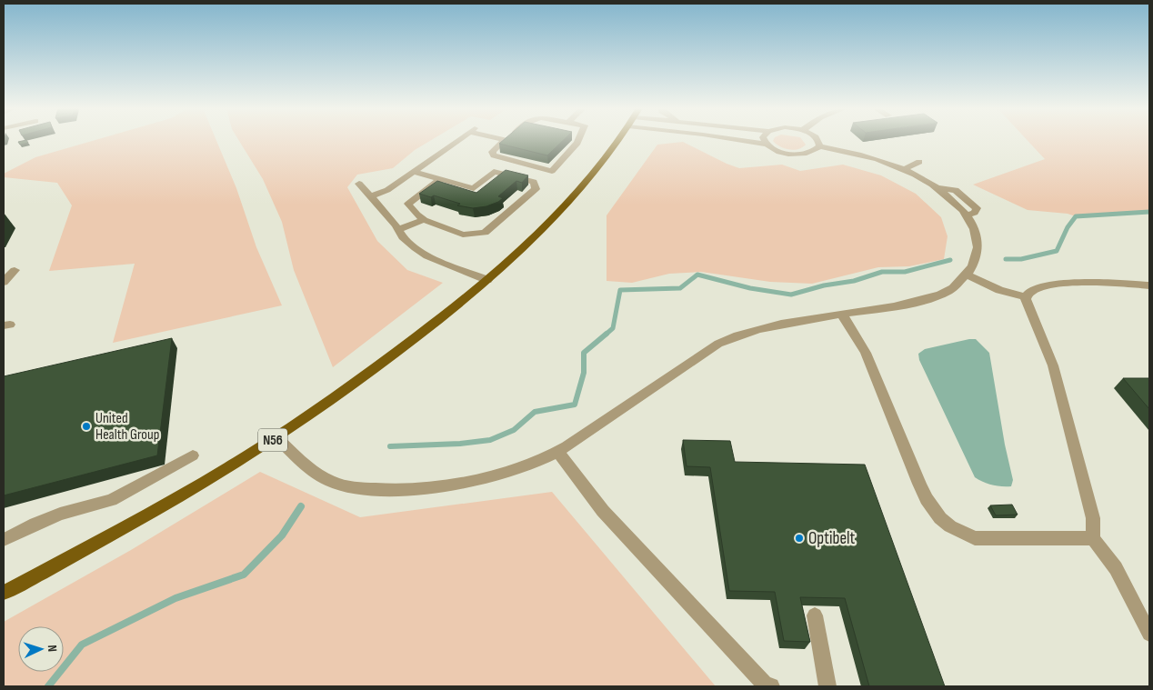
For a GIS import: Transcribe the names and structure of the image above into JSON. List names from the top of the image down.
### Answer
{
  "streets": {
    "main road": ["N56"]
  },
  "places": ["United Health Group", "Optibelt"],
  "north": "right"
}
